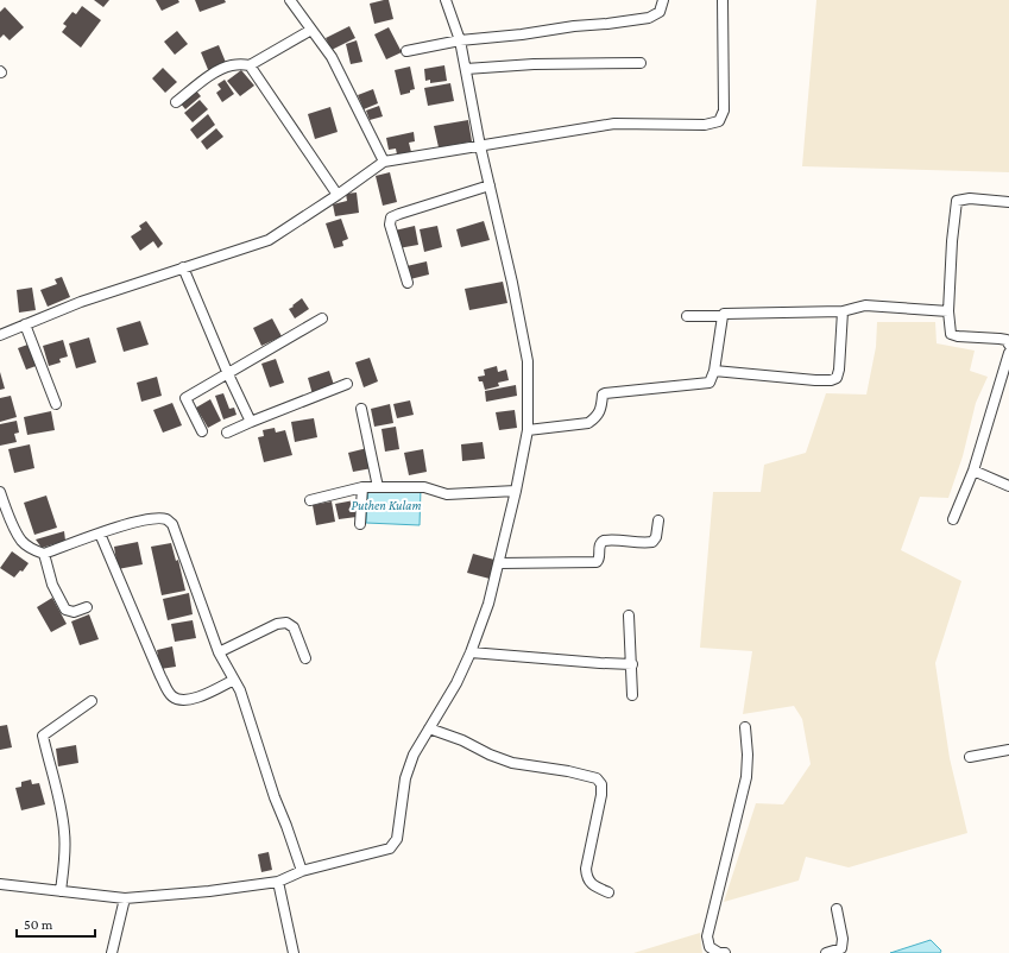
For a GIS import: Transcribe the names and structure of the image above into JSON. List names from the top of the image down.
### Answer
{
  "water": ["Puthen Kulam"],
  "scale_bar": "50 m"
}
